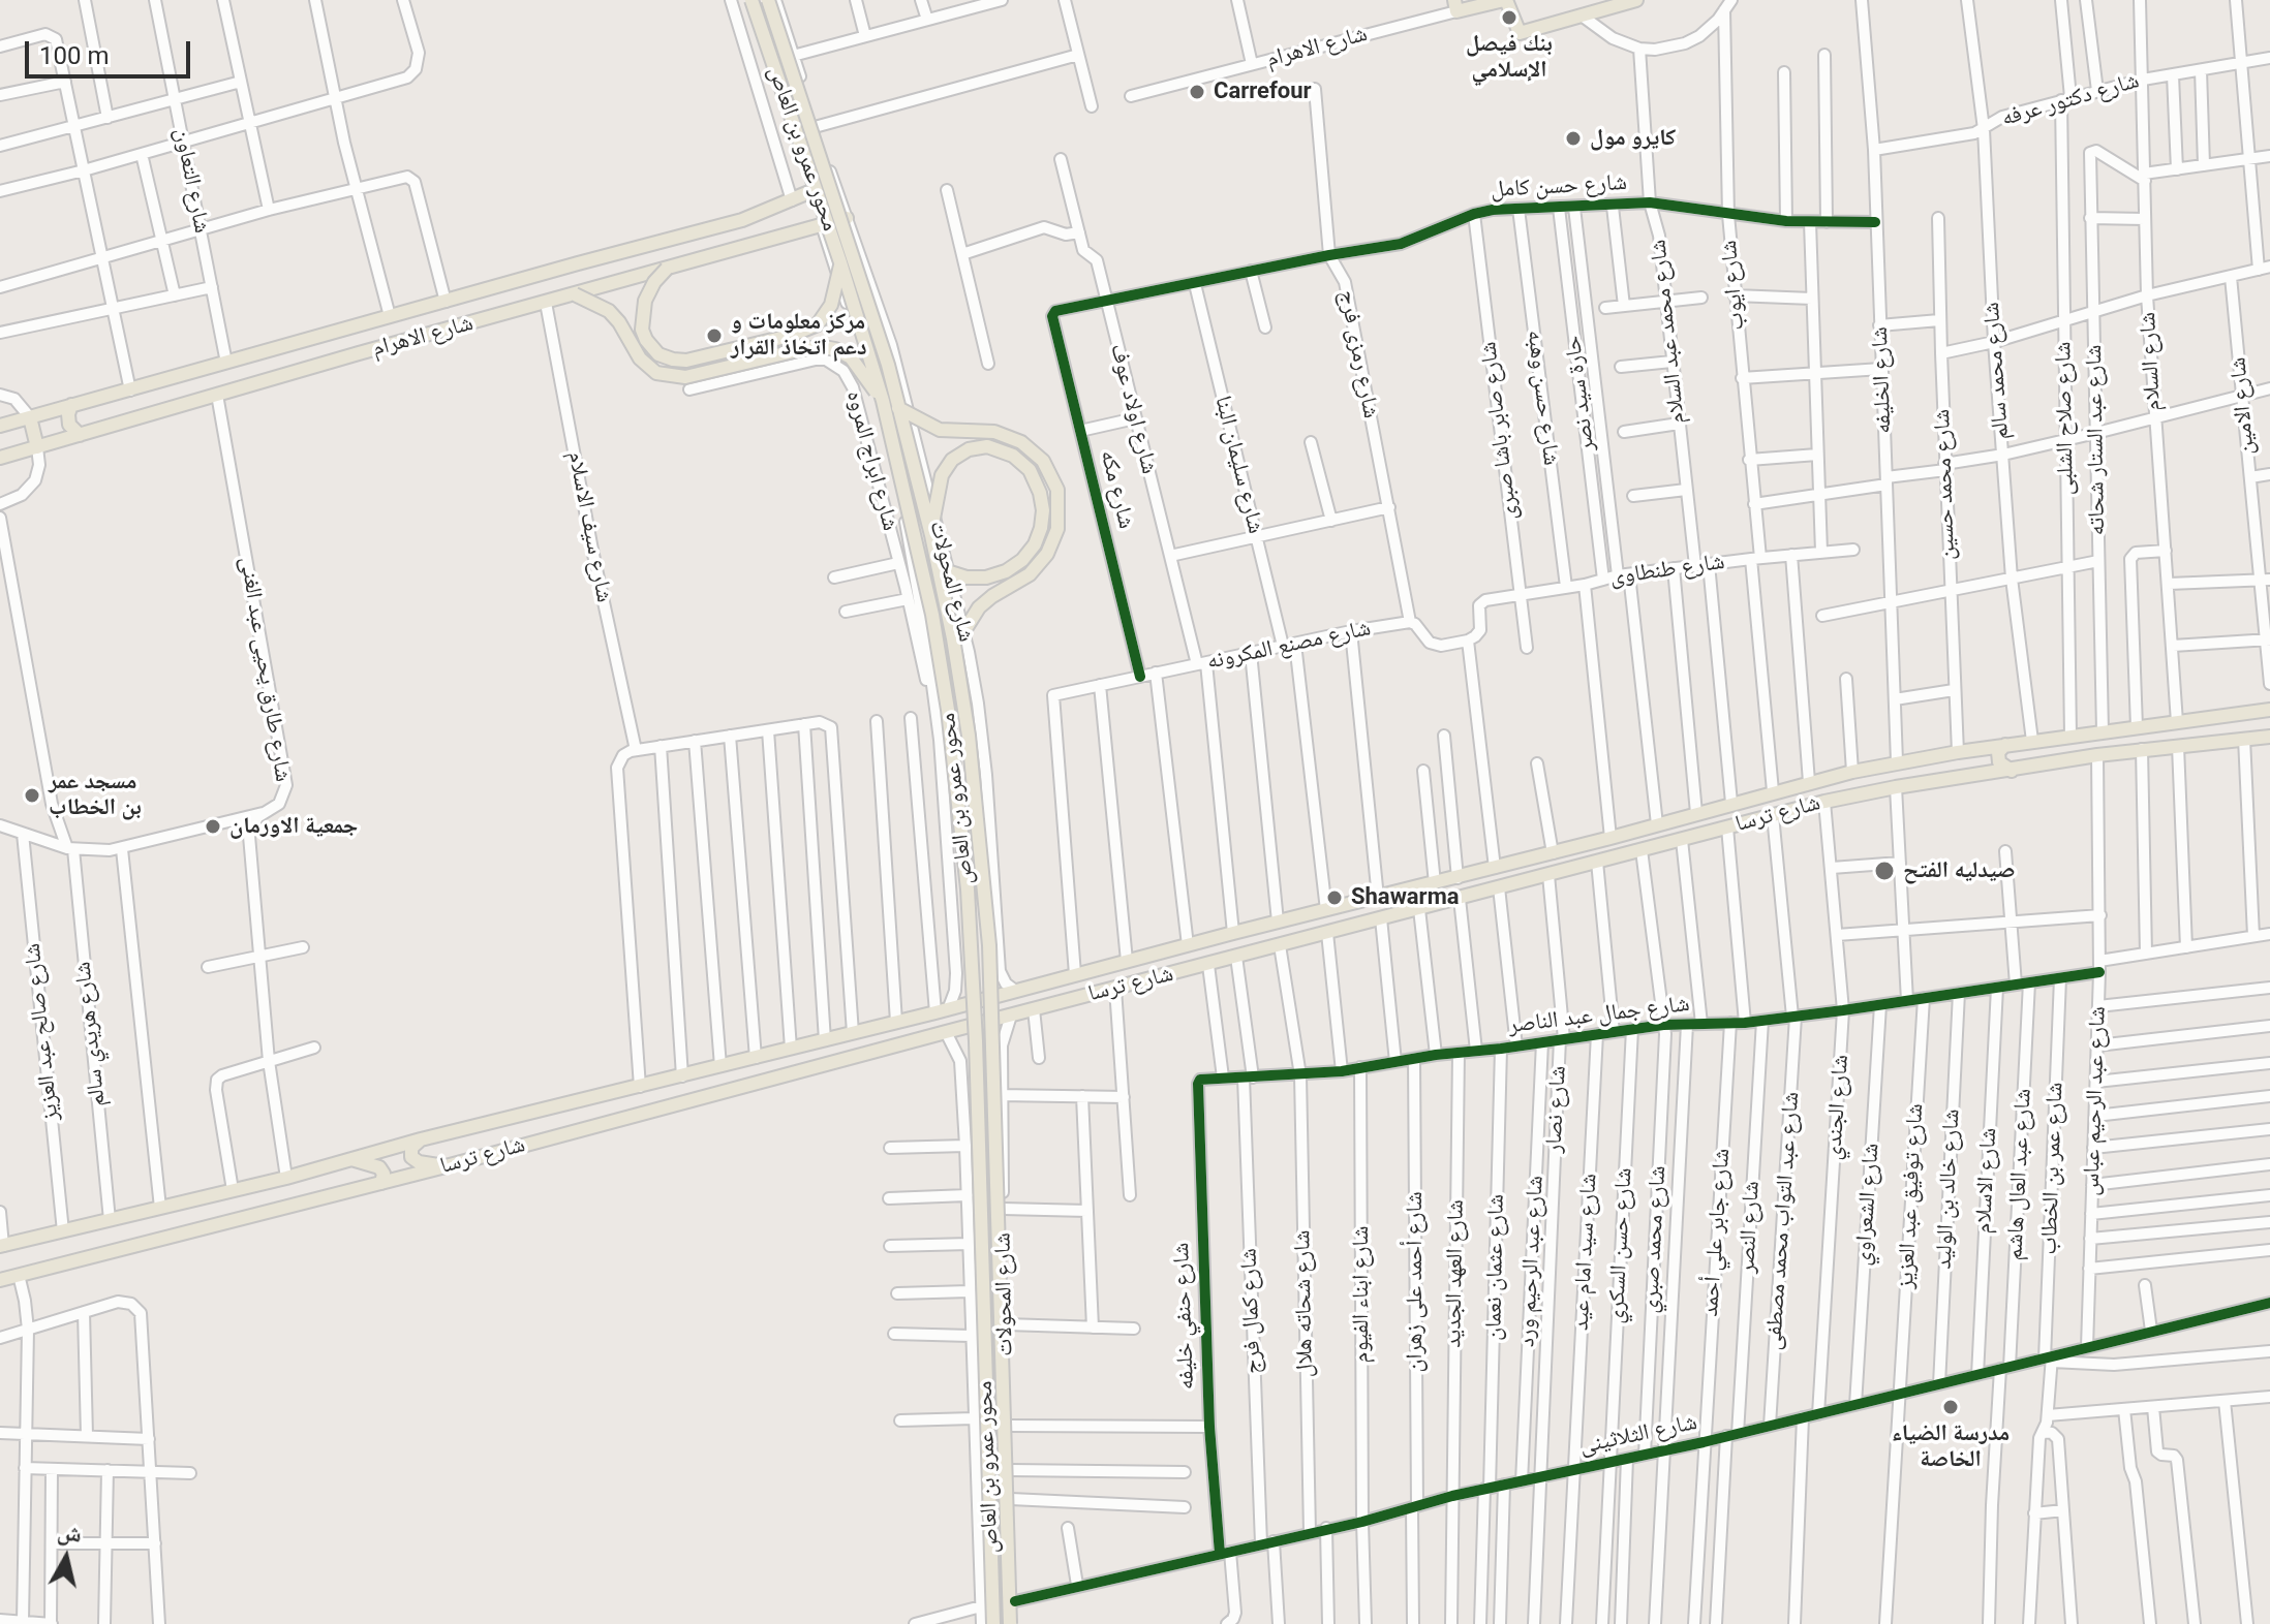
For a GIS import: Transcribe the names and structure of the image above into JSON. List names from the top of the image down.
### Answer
{
  "streets": {
    "main road": ["شارع الاهرام", "محور عمرو بن العاص", "شارع ترسا"],
    "street": [
      "شارع دكتور عرفه",
      "شارع التعاون",
      "شارع حسن كامل",
      "شارع ايوب",
      "شارع محمد عبد السلام",
      "شارع رمزى فرج",
      "شارع السلام",
      "شارع محمد سالم",
      "شارع الخليفه",
      "حارة سيد نصر",
      "شارع حسن وهبه",
      "شارع الامين",
      "شارع اولاد عوف",
      "شارع صلاح الشلبى",
      "شارع صابر باشا صبرى",
      "شارع عبد الستار شحاته",
      "شارع ابراج المروه",
      "شارع سليمان البنا",
      "شارع محمد حسين",
      "شارع مكه",
      "شارع سيف الاسلام",
      "شارع طنطاوى",
      "شارع المحولات",
      "شارع مصنع المكرونه",
      "شارع طارق يحيى عبد الغنى",
      "شارع جمال عبد الناصر",
      "شارع صالح عبد العزيز",
      "شارع هريدي سالم",
      "شارع عبد الرحيم عباس",
      "شارع الجندي",
      "شارع نصار",
      "شارع عمر بن الخطاب",
      "شارع عبد العال هاشم",
      "شارع الاسلام",
      "شارع خالد بن الوليد",
      "شارع توفيق عبد العزيز",
      "شارع الشعراوي",
      "شارع عبد التواب محمد مصطفى",
      "شارع النصر",
      "شارع جابر علي أحمد",
      "شارع محمد صبري",
      "شارع حسن السكري",
      "شارع سيد امام عيد",
      "شارع عبد الرحيم ورد",
      "شارع عثمان نعمان",
      "شارع العهد الجديد",
      "شارع أحمد على زهران",
      "شارع ابناء الفيوم",
      "شارع شحاته هلال",
      "شارع كمال فرج",
      "شارع حنفي خليفه",
      "شارع الثلاثينى"
    ]
  },
  "crossings": [
    ["شارع الاهرام", "شارع التعاون"],
    ["شارع الاهرام", "شارع سيف الاسلام"],
    ["شارع الاهرام", "شارع المحولات"],
    ["شارع الاهرام", "شارع طارق يحيى عبد الغنى"],
    ["شارع دكتور عرفه", "شارع السلام"],
    ["شارع دكتور عرفه", "شارع محمد سالم"],
    ["شارع دكتور عرفه", "شارع الخليفه"],
    ["شارع دكتور عرفه", "شارع صلاح الشلبى"],
    ["شارع حسن كامل", "شارع ايوب"],
    ["شارع حسن كامل", "شارع محمد عبد السلام"],
    ["شارع حسن كامل", "شارع رمزى فرج"],
    ["شارع حسن كامل", "شارع الخليفه"],
    ["شارع حسن كامل", "حارة سيد نصر"],
    ["شارع حسن كامل", "شارع حسن وهبه"],
    ["شارع حسن كامل", "شارع اولاد عوف"],
    ["شارع حسن كامل", "شارع صابر باشا صبرى"],
    ["شارع حسن كامل", "شارع سليمان البنا"],
    ["شارع حسن كامل", "شارع مكه"],
    ["شارع ايوب", "شارع طنطاوى"],
    ["شارع ايوب", "شارع ترسا"],
    ["شارع محمد عبد السلام", "شارع طنطاوى"],
    ["شارع رمزى فرج", "شارع مصنع المكرونه"],
    ["شارع السلام", "شارع عبد الستار شحاته"],
    ["شارع السلام", "شارع ترسا"],
    ["شارع محمد سالم", "شارع ترسا"],
    ["شارع الخليفه", "شارع ترسا"],
    ["حارة سيد نصر", "شارع طنطاوى"],
    ["شارع حسن وهبه", "شارع طنطاوى"],
    ["شارع اولاد عوف", "شارع مصنع المكرونه"],
    ["شارع اولاد عوف", "شارع ترسا"],
    ["شارع صلاح الشلبى", "شارع ترسا"],
    ["شارع صابر باشا صبرى", "شارع طنطاوى"],
    ["شارع عبد الستار شحاته", "شارع ترسا"],
    ["شارع ابراج المروه", "شارع المحولات"],
    ["شارع سليمان البنا", "شارع مصنع المكرونه"],
    ["شارع سليمان البنا", "شارع ترسا"],
    ["شارع محمد حسين", "شارع ترسا"],
    ["شارع مكه", "شارع مصنع المكرونه"],
    ["شارع المحولات", "شارع ترسا"],
    ["شارع المحولات", "شارع الثلاثينى"],
    ["شارع مصنع المكرونه", "شارع ترسا"],
    ["شارع طارق يحيى عبد الغنى", "شارع ترسا"],
    ["شارع ترسا", "شارع صالح عبد العزيز"],
    ["شارع ترسا", "شارع هريدي سالم"],
    ["شارع ترسا", "شارع عبد الرحيم عباس"],
    ["شارع ترسا", "شارع الجندي"],
    ["شارع ترسا", "شارع نصار"],
    ["شارع ترسا", "شارع عبد التواب محمد مصطفى"],
    ["شارع ترسا", "شارع محمد صبري"],
    ["شارع ترسا", "شارع شحاته هلال"],
    ["شارع ترسا", "شارع كمال فرج"],
    ["شارع جمال عبد الناصر", "شارع عبد الرحيم عباس"],
    ["شارع جمال عبد الناصر", "شارع الجندي"],
    ["شارع جمال عبد الناصر", "شارع نصار"],
    ["شارع جمال عبد الناصر", "شارع عمر بن الخطاب"],
    ["شارع جمال عبد الناصر", "شارع عبد العال هاشم"],
    ["شارع جمال عبد الناصر", "شارع الاسلام"],
    ["شارع جمال عبد الناصر", "شارع خالد بن الوليد"],
    ["شارع جمال عبد الناصر", "شارع توفيق عبد العزيز"],
    ["شارع جمال عبد الناصر", "شارع الشعراوي"],
    ["شارع جمال عبد الناصر", "شارع عبد التواب محمد مصطفى"],
    ["شارع جمال عبد الناصر", "شارع النصر"],
    ["شارع جمال عبد الناصر", "شارع جابر علي أحمد"],
    ["شارع جمال عبد الناصر", "شارع محمد صبري"],
    ["شارع جمال عبد الناصر", "شارع حسن السكري"],
    ["شارع جمال عبد الناصر", "شارع سيد امام عيد"],
    ["شارع جمال عبد الناصر", "شارع عبد الرحيم ورد"],
    ["شارع جمال عبد الناصر", "شارع عثمان نعمان"],
    ["شارع جمال عبد الناصر", "شارع العهد الجديد"],
    ["شارع جمال عبد الناصر", "شارع أحمد على زهران"],
    ["شارع جمال عبد الناصر", "شارع ابناء الفيوم"],
    ["شارع جمال عبد الناصر", "شارع شحاته هلال"],
    ["شارع جمال عبد الناصر", "شارع كمال فرج"],
    ["شارع جمال عبد الناصر", "شارع حنفي خليفه"],
    ["شارع عبد الرحيم عباس", "شارع الثلاثينى"],
    ["شارع الجندي", "شارع الثلاثينى"],
    ["شارع نصار", "شارع الثلاثينى"],
    ["شارع عمر بن الخطاب", "شارع الثلاثينى"],
    ["شارع عبد العال هاشم", "شارع الثلاثينى"],
    ["شارع الاسلام", "شارع الثلاثينى"],
    ["شارع خالد بن الوليد", "شارع الثلاثينى"],
    ["شارع توفيق عبد العزيز", "شارع الثلاثينى"],
    ["شارع الشعراوي", "شارع الثلاثينى"],
    ["شارع عبد التواب محمد مصطفى", "شارع الثلاثينى"],
    ["شارع النصر", "شارع الثلاثينى"],
    ["شارع جابر علي أحمد", "شارع الثلاثينى"],
    ["شارع محمد صبري", "شارع الثلاثينى"],
    ["شارع حسن السكري", "شارع الثلاثينى"],
    ["شارع سيد امام عيد", "شارع الثلاثينى"],
    ["شارع عبد الرحيم ورد", "شارع الثلاثينى"],
    ["شارع عثمان نعمان", "شارع الثلاثينى"],
    ["شارع العهد الجديد", "شارع الثلاثينى"],
    ["شارع أحمد على زهران", "شارع الثلاثينى"],
    ["شارع ابناء الفيوم", "شارع الثلاثينى"],
    ["شارع شحاته هلال", "شارع الثلاثينى"],
    ["شارع كمال فرج", "شارع الثلاثينى"],
    ["شارع حنفي خليفه", "شارع الثلاثينى"]
  ],
  "places": [
    "بنك فيصل الإسلامي",
    "Carrefour",
    "كايرو مول",
    "مركز معلومات و دعم اتخاذ القرار",
    "مسجد عمر بن الخطاب",
    "جمعية الاورمان",
    "صيدليه الفتح",
    "Shawarma",
    "مدرسة الضياء الخاصة"
  ],
  "scale_bar": "100 m",
  "north": "top"
}
